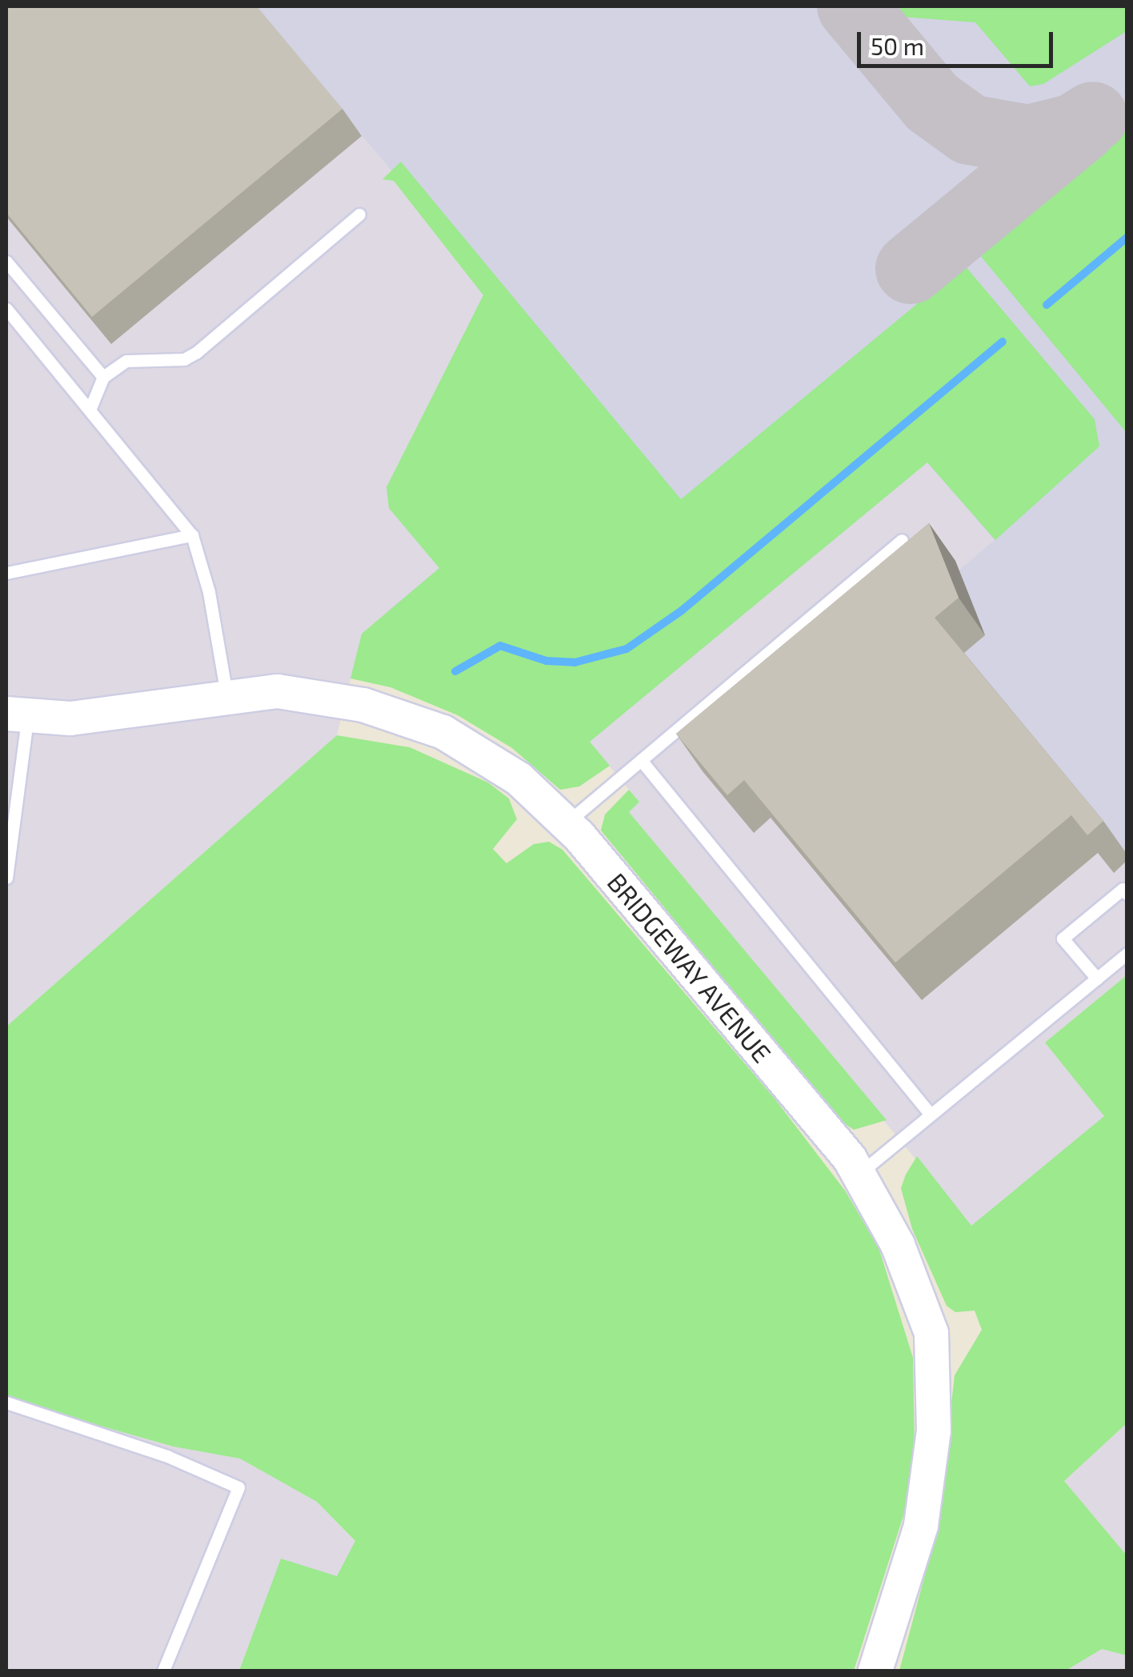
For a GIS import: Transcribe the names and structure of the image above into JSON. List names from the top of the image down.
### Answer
{
  "streets": {
    "street": ["BRIDGEWAY AVENUE"]
  },
  "scale_bar": "50 m"
}
